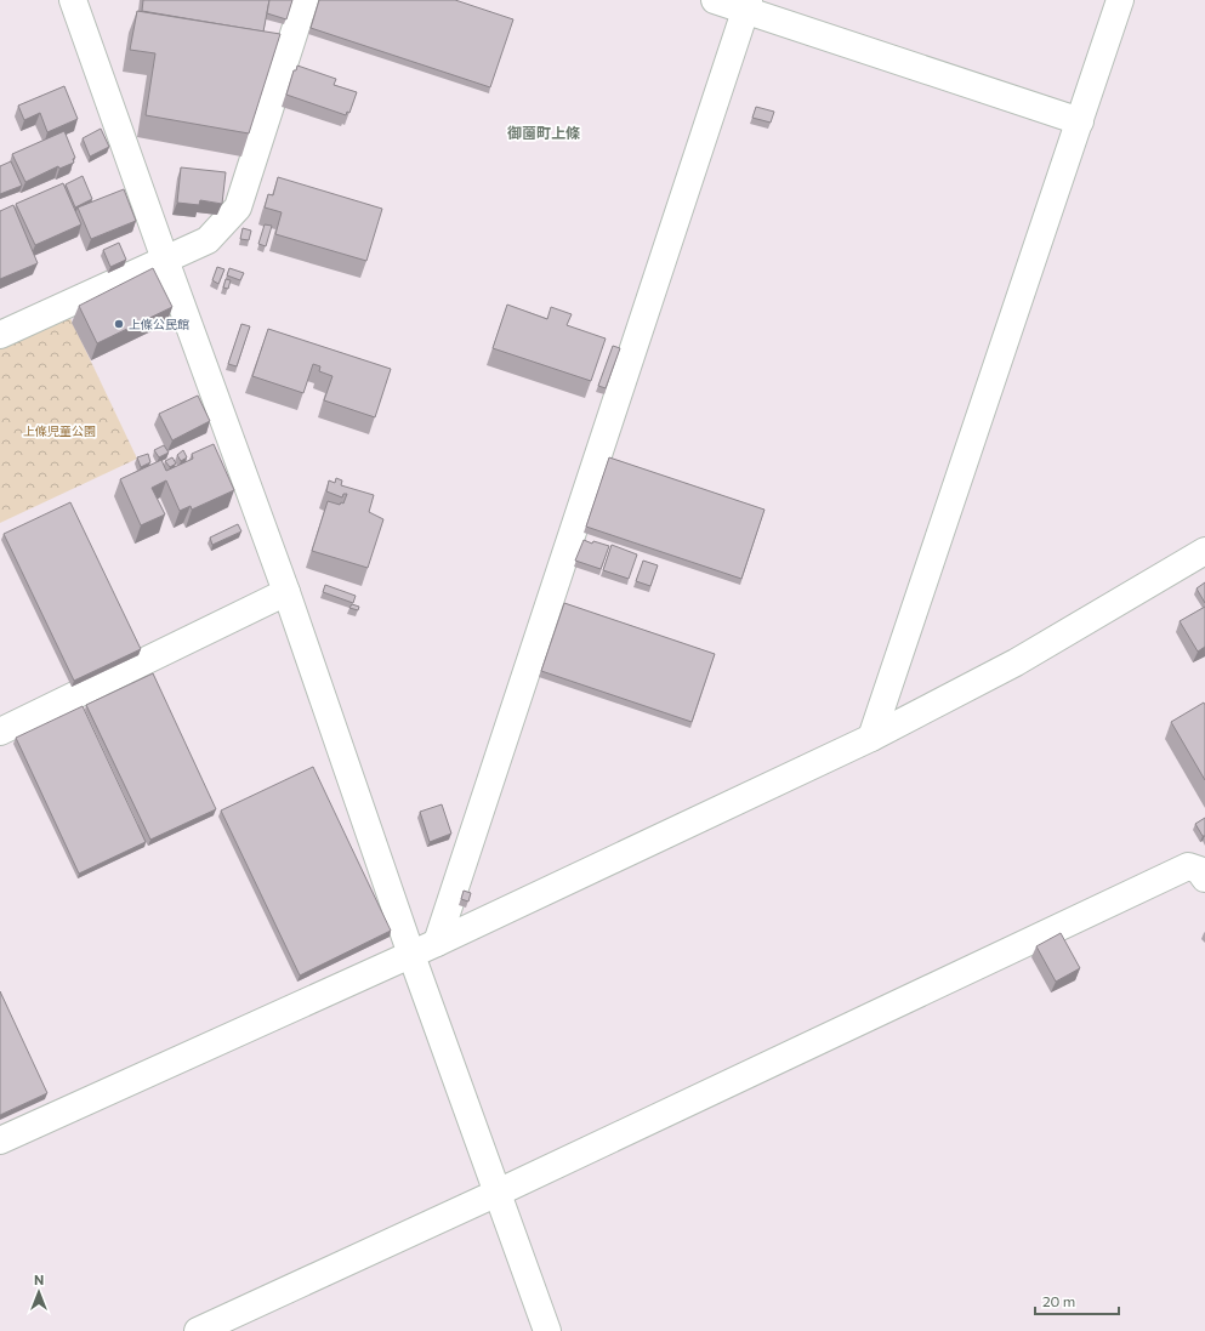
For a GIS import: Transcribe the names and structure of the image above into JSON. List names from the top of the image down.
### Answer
{
  "districts": ["御薗町上條"],
  "parks": ["上條児童公園"],
  "places": ["上條公民館"],
  "scale_bar": "20 m",
  "north": "top"
}
